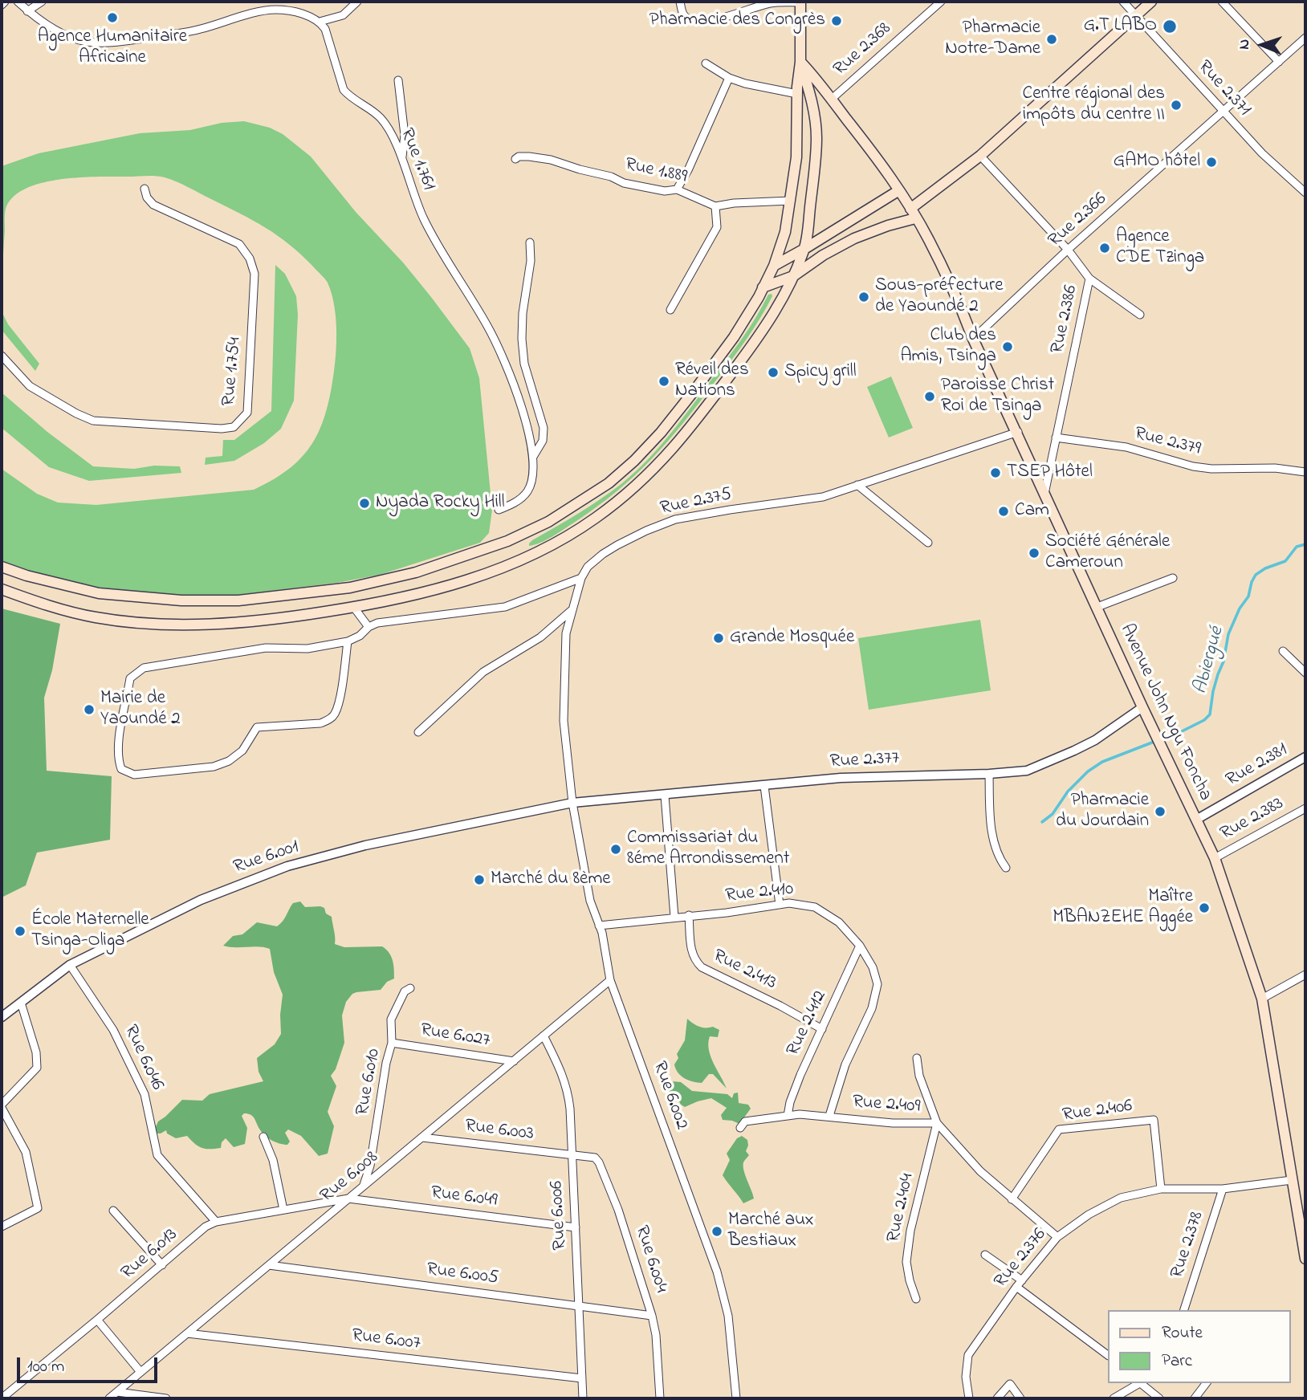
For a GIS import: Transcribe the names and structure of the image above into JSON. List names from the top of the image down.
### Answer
{
  "streets": {
    "main road": ["Avenue John Ngu Foncha"],
    "street": [
      "Rue 2.368",
      "Rue 2.371",
      "Rue 1.761",
      "Rue 1.889",
      "Rue 2.366",
      "Rue 2.386",
      "Rue 1.754",
      "Rue 2.379",
      "Rue 2.375",
      "Rue 2.377",
      "Rue 2.381",
      "Rue 2.383",
      "Rue 6.001",
      "Rue 2.410",
      "Rue 2.413",
      "Rue 2.412",
      "Rue 6.027",
      "Rue 6.046",
      "Rue 6.010",
      "Rue 6.002",
      "Rue 2.409",
      "Rue 2.406",
      "Rue 6.003",
      "Rue 6.008",
      "Rue 6.049",
      "Rue 2.404",
      "Rue 6.006",
      "Rue 2.378",
      "Rue 6.013",
      "Rue 2.376",
      "Rue 6.004",
      "Rue 6.005",
      "Rue 6.007"
    ]
  },
  "crossings": [
    ["Rue 2.368", "Avenue John Ngu Foncha"],
    ["Rue 2.371", "Rue 2.366"],
    ["Rue 2.366", "Rue 2.386"],
    ["Rue 2.366", "Avenue John Ngu Foncha"],
    ["Rue 2.386", "Rue 2.379"],
    ["Rue 2.386", "Avenue John Ngu Foncha"],
    ["Rue 2.375", "Avenue John Ngu Foncha"],
    ["Rue 2.375", "Rue 2.377"],
    ["Rue 2.375", "Rue 6.001"],
    ["Rue 2.375", "Rue 6.002"],
    ["Avenue John Ngu Foncha", "Rue 2.377"],
    ["Avenue John Ngu Foncha", "Rue 2.381"],
    ["Avenue John Ngu Foncha", "Rue 2.383"],
    ["Avenue John Ngu Foncha", "Rue 2.376"],
    ["Rue 2.377", "Rue 6.001"],
    ["Rue 2.377", "Rue 6.002"],
    ["Rue 6.001", "Rue 6.046"],
    ["Rue 6.001", "Rue 6.002"],
    ["Rue 2.410", "Rue 2.413"],
    ["Rue 2.410", "Rue 2.412"],
    ["Rue 2.410", "Rue 6.002"],
    ["Rue 2.410", "Rue 2.409"],
    ["Rue 2.413", "Rue 2.412"],
    ["Rue 2.412", "Rue 2.409"],
    ["Rue 6.027", "Rue 6.010"],
    ["Rue 6.027", "Rue 6.008"],
    ["Rue 6.046", "Rue 6.013"],
    ["Rue 6.010", "Rue 6.008"],
    ["Rue 6.002", "Rue 6.008"],
    ["Rue 2.409", "Rue 2.406"],
    ["Rue 2.409", "Rue 2.404"],
    ["Rue 2.409", "Rue 2.376"],
    ["Rue 2.406", "Rue 2.376"],
    ["Rue 6.003", "Rue 6.008"],
    ["Rue 6.003", "Rue 6.006"],
    ["Rue 6.003", "Rue 6.004"],
    ["Rue 6.008", "Rue 6.049"],
    ["Rue 6.008", "Rue 6.006"],
    ["Rue 6.008", "Rue 6.013"],
    ["Rue 6.008", "Rue 6.005"],
    ["Rue 6.008", "Rue 6.007"],
    ["Rue 6.049", "Rue 6.006"],
    ["Rue 6.049", "Rue 6.013"],
    ["Rue 6.006", "Rue 6.004"],
    ["Rue 6.006", "Rue 6.005"],
    ["Rue 6.006", "Rue 6.007"],
    ["Rue 2.378", "Rue 2.376"],
    ["Rue 6.004", "Rue 6.005"]
  ],
  "water": ["Abiergué"],
  "places": [
    "Agence Humanitaire Africaine",
    "Pharmacie des Congrès",
    "G.T LABO",
    "Pharmacie Notre-Dame",
    "Centre régional des impôts du centre II",
    "GAMO hôtel",
    "Agence CDE Tzinga",
    "Sous-préfecture de Yaoundé 2",
    "Club des Amis, Tsinga",
    "Spicy grill",
    "Réveil des Nations",
    "Paroisse Christ Roi de Tsinga",
    "TSEP Hôtel",
    "Nyada Rocky Hill",
    "Cam",
    "Société Générale Cameroun",
    "Grande Mosquée",
    "Mairie de Yaoundé 2",
    "Pharmacie du Jourdain",
    "Commissariat du 8éme Arrondissement",
    "Marché du 8ème",
    "Maître MBANZEHE Aggée",
    "École Maternelle Tsinga-Oliga",
    "Marché aux Bestiaux"
  ],
  "legend": ["Route", "Parc"],
  "scale_bar": "100 m",
  "north": "left"
}
